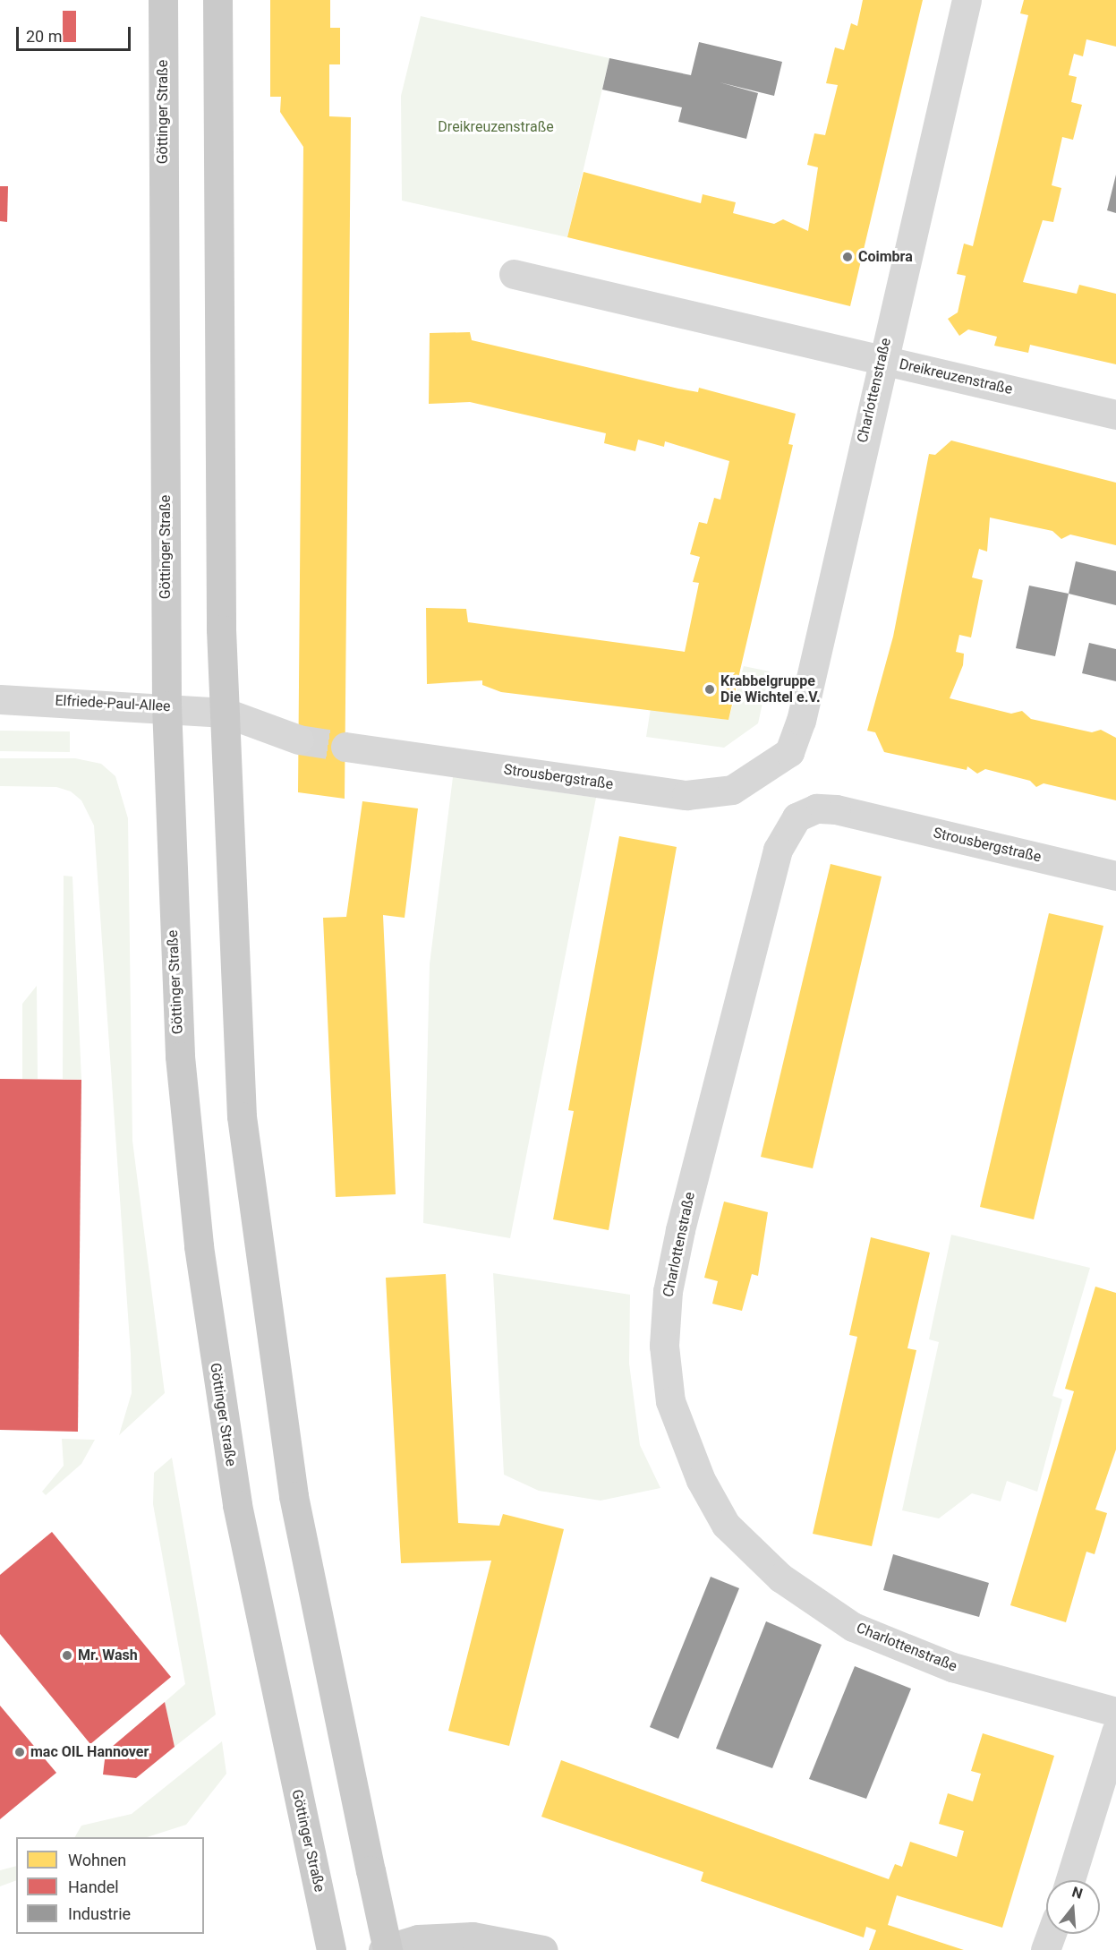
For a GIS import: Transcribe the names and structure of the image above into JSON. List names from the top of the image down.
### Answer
{
  "streets": {
    "main road": ["Göttinger Straße"],
    "street": [
      "Dreikreuzenstraße",
      "Charlottenstraße",
      "Elfriede-Paul-Allee",
      "Strousbergstraße"
    ]
  },
  "crossings": [
    ["Göttinger Straße", "Elfriede-Paul-Allee"],
    ["Dreikreuzenstraße", "Charlottenstraße"],
    ["Charlottenstraße", "Strousbergstraße"]
  ],
  "parks": ["Dreikreuzenstraße"],
  "places": [
    "Coimbra",
    "Krabbelgruppe Die Wichtel e.V.",
    "Mr. Wash",
    "mac OIL Hannover"
  ],
  "legend": ["Wohnen", "Handel", "Industrie"],
  "scale_bar": "20 m",
  "north": "top"
}
